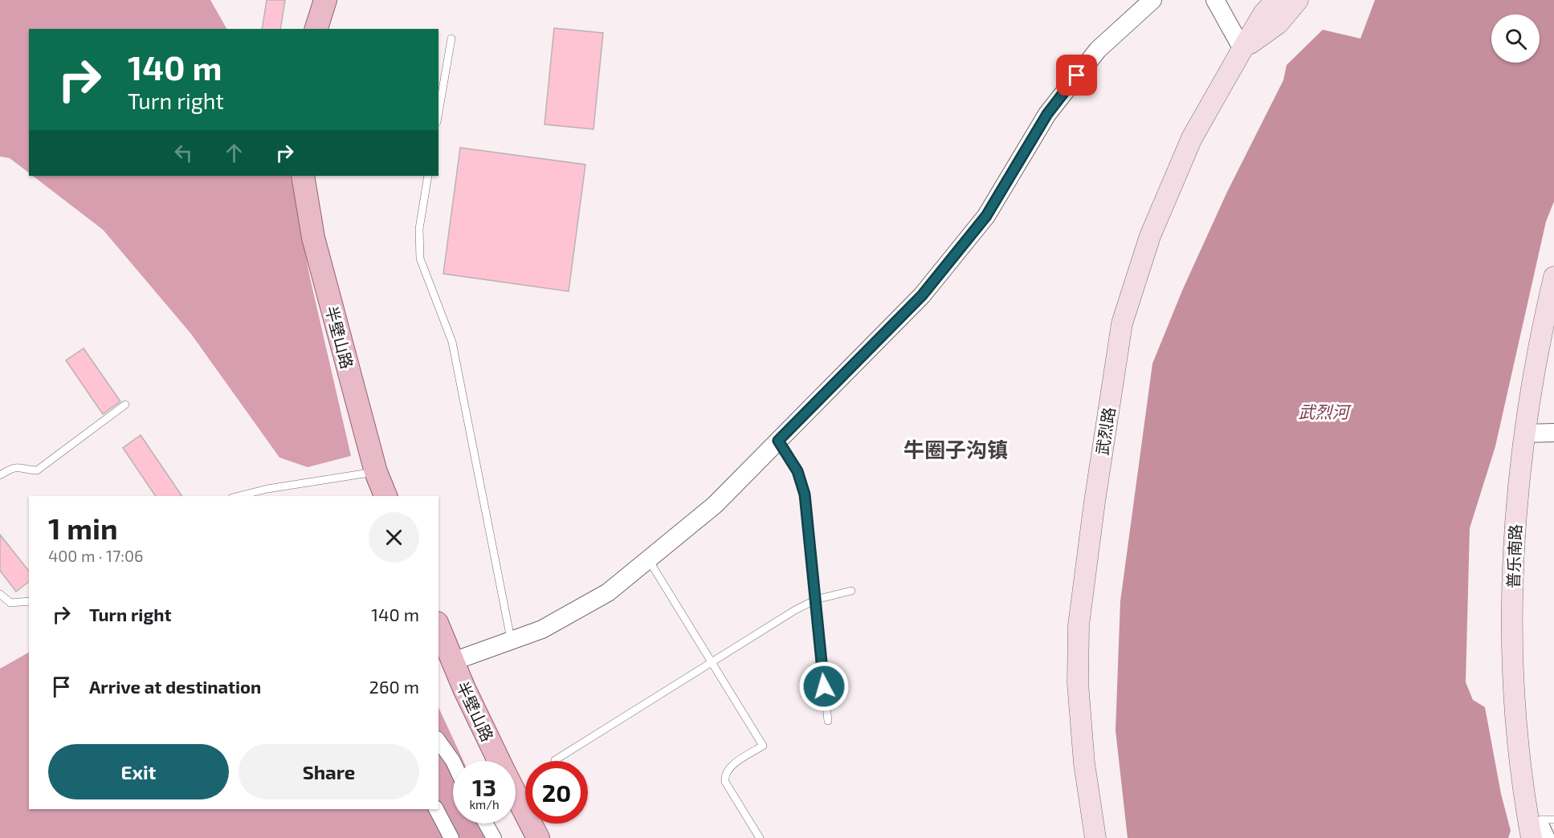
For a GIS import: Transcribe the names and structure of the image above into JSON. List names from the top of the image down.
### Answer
{
  "streets": {
    "main road": ["半壁山路", "武烈路", "普乐南路"]
  },
  "districts": ["牛圈子沟镇"],
  "water": ["武烈河"],
  "page": {
    "turn": ["140 m", "Turn right"],
    "heading": ["1 min", "400 m · 17:06"],
    "list": [
      {
        "name": "Turn right",
        "value": "140 m"
      },
      {
        "name": "Arrive at destination",
        "value": "260 m"
      }
    ],
    "buttons": ["Exit", "Share"],
    "speed": "13 km/h",
    "limit": "20"
  }
}
